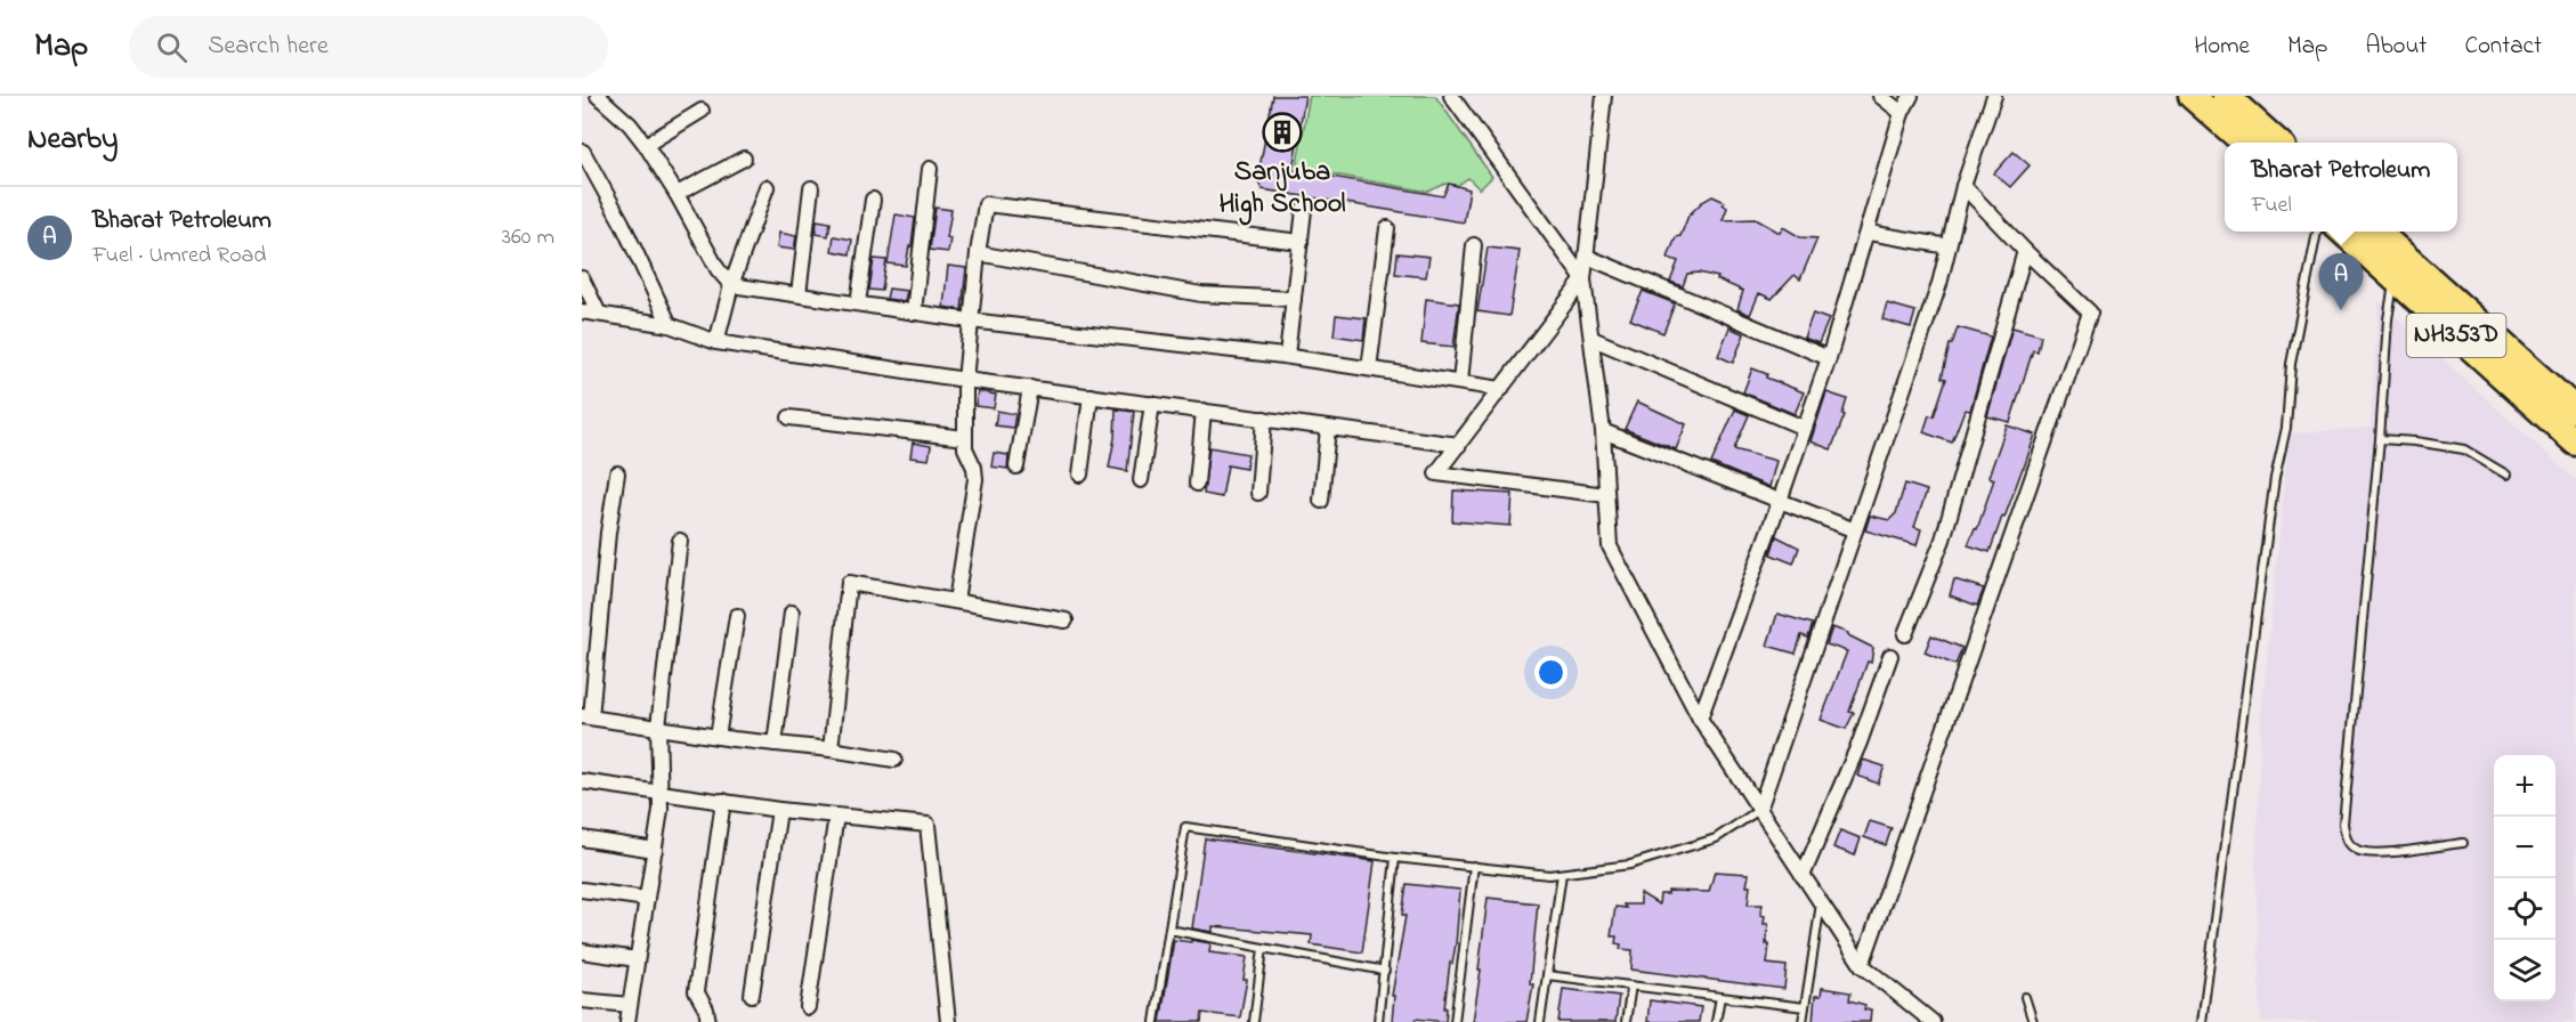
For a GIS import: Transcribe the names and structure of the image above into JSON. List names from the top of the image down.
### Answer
{
  "streets": {
    "highway": ["NH353D"]
  },
  "places": {
    "building": ["Sanjuba High School"]
  },
  "page": {
    "header": "Map",
    "search": "Search here",
    "nav": [
      "Home",
      "Map",
      "About",
      "Contact"
    ],
    "heading": "Nearby",
    "popup": ["Bharat Petroleum", "Fuel"],
    "list": [
      {
        "mark": "A",
        "name": "Bharat Petroleum",
        "note": "Fuel · Umred Road",
        "value": "360 m"
      }
    ],
    "pins": "A",
    "map_buttons": ["+", "−"]
  }
}
